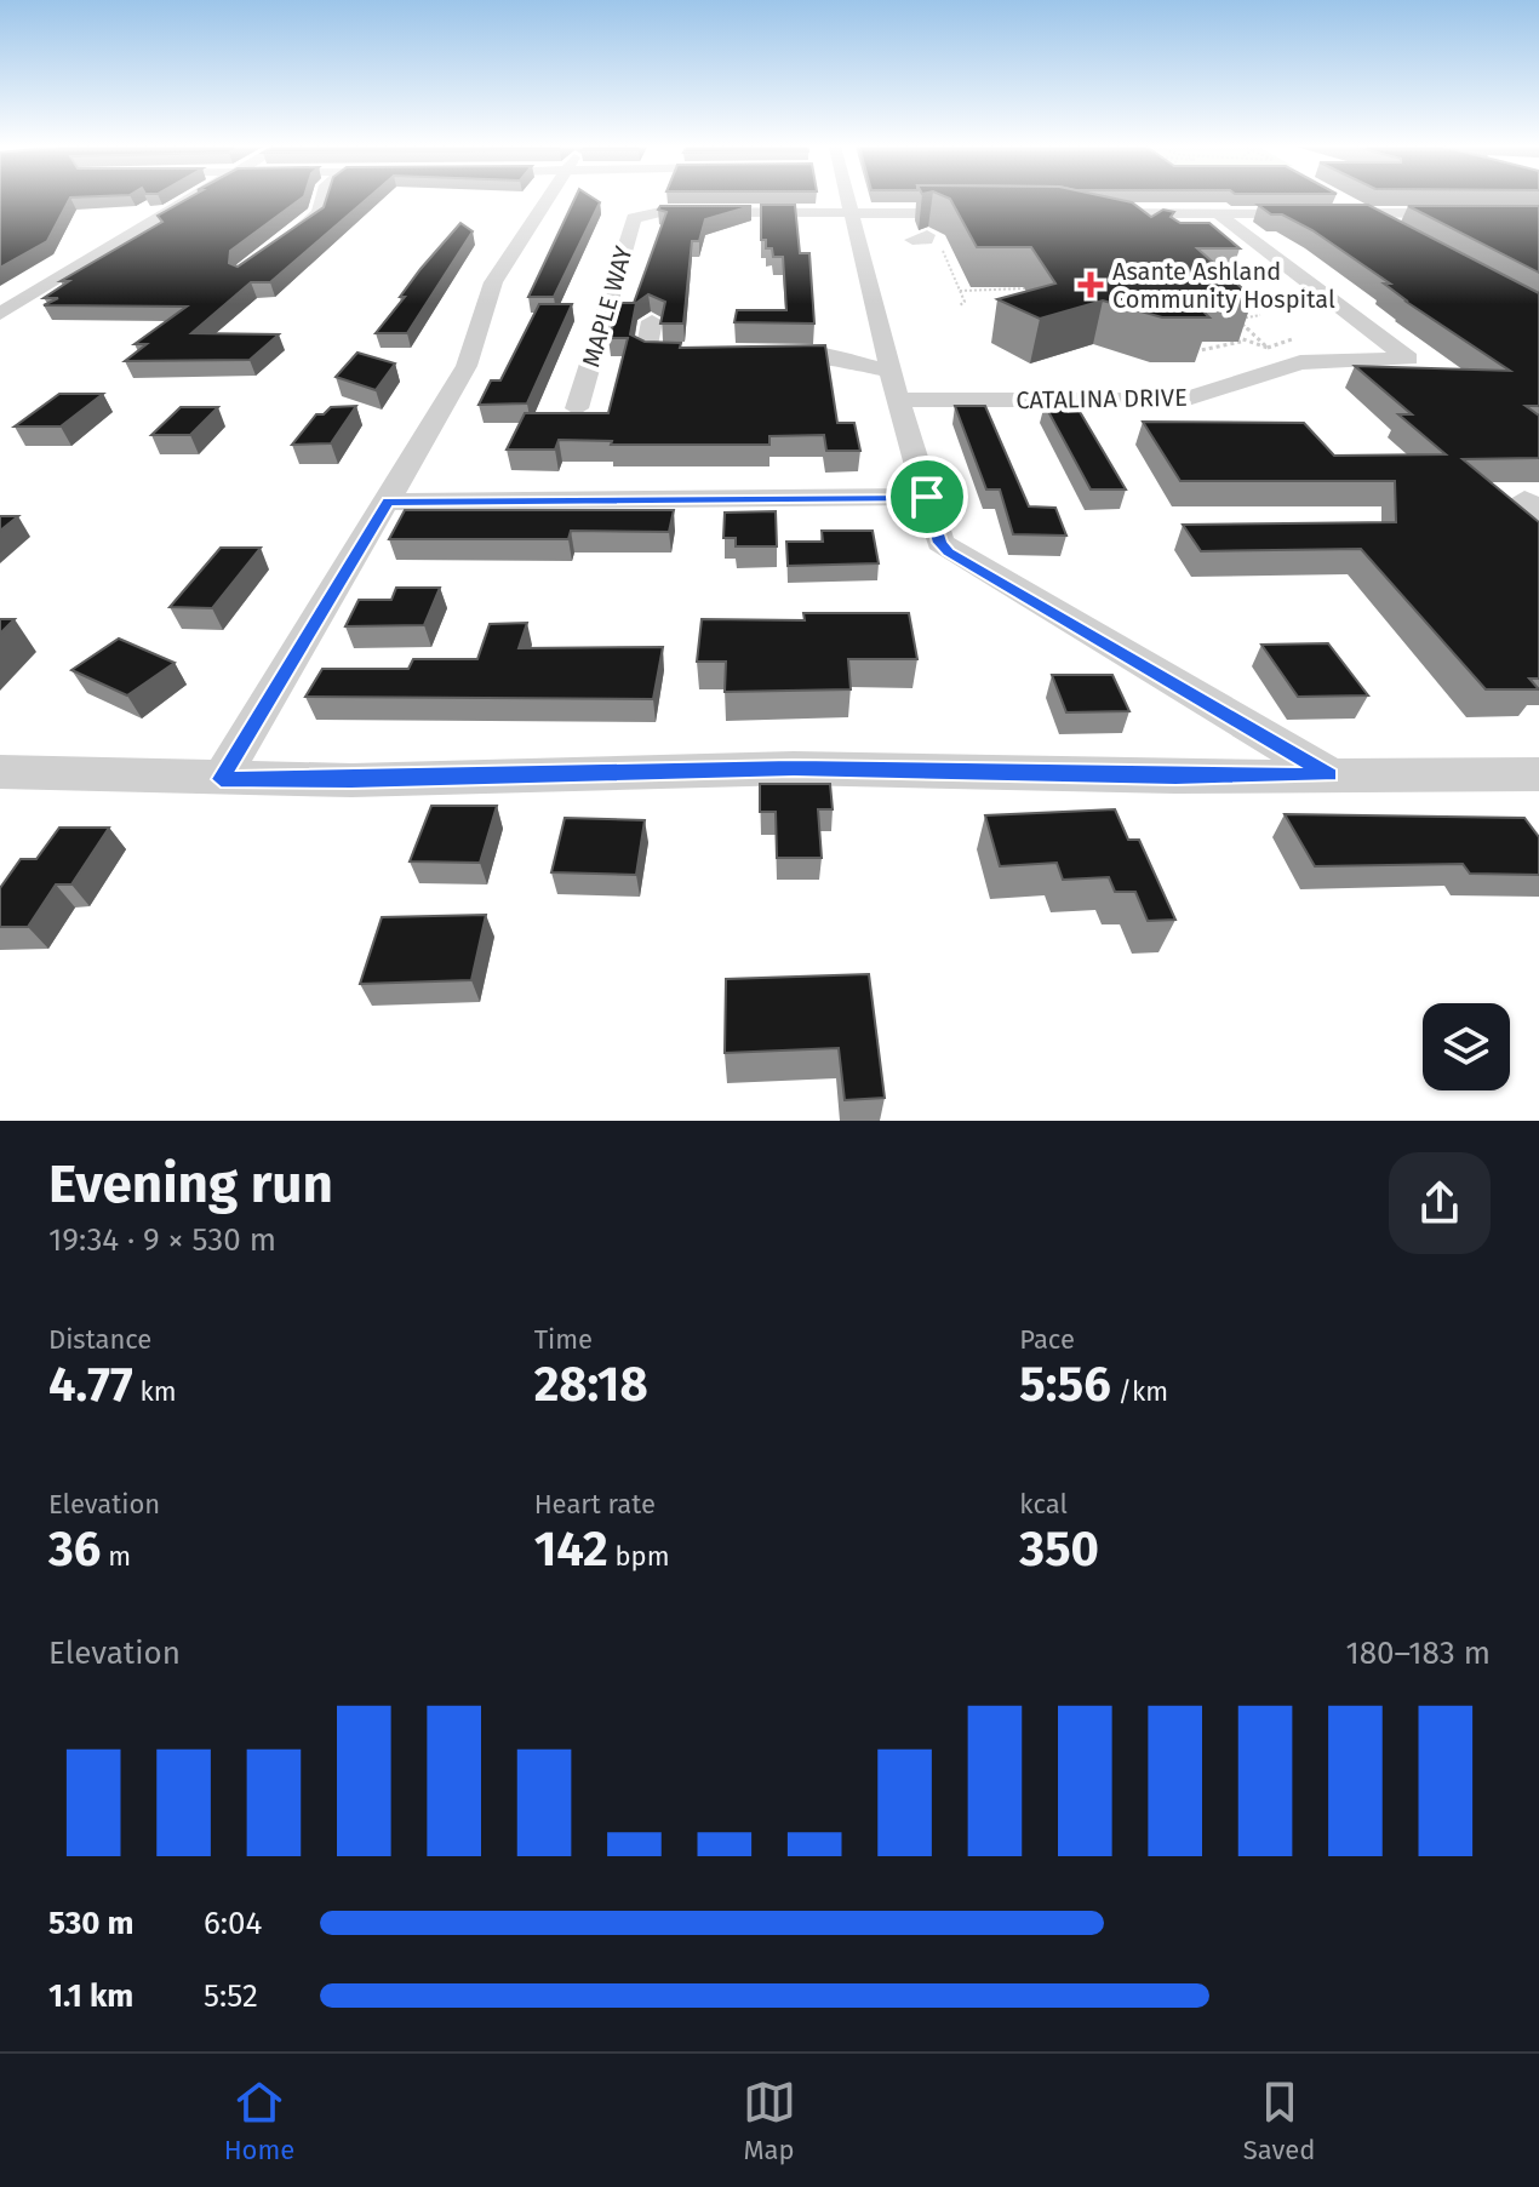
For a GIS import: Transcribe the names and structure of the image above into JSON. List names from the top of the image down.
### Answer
{
  "streets": {
    "street": ["MAPLE WAY", "CATALINA DRIVE"]
  },
  "places": {
    "health": ["Asante Ashland Community Hospital"]
  },
  "page": {
    "heading": ["Evening run", "19:34 · 9 × 530 m"],
    "stats": [
      ["Distance", "4.77 km"],
      ["Time", "28:18"],
      ["Pace", "5:56 /km"],
      ["Elevation", "36 m"],
      ["Heart rate", "142 bpm"],
      ["kcal", "350"]
    ],
    "chart": ["Elevation", "180–183 m"],
    "list": [
      {
        "name": "530 m",
        "note": "6:04"
      },
      {
        "name": "1.1 km",
        "note": "5:52"
      }
    ],
    "tabs": ["Home", "Map", "Saved"]
  }
}
